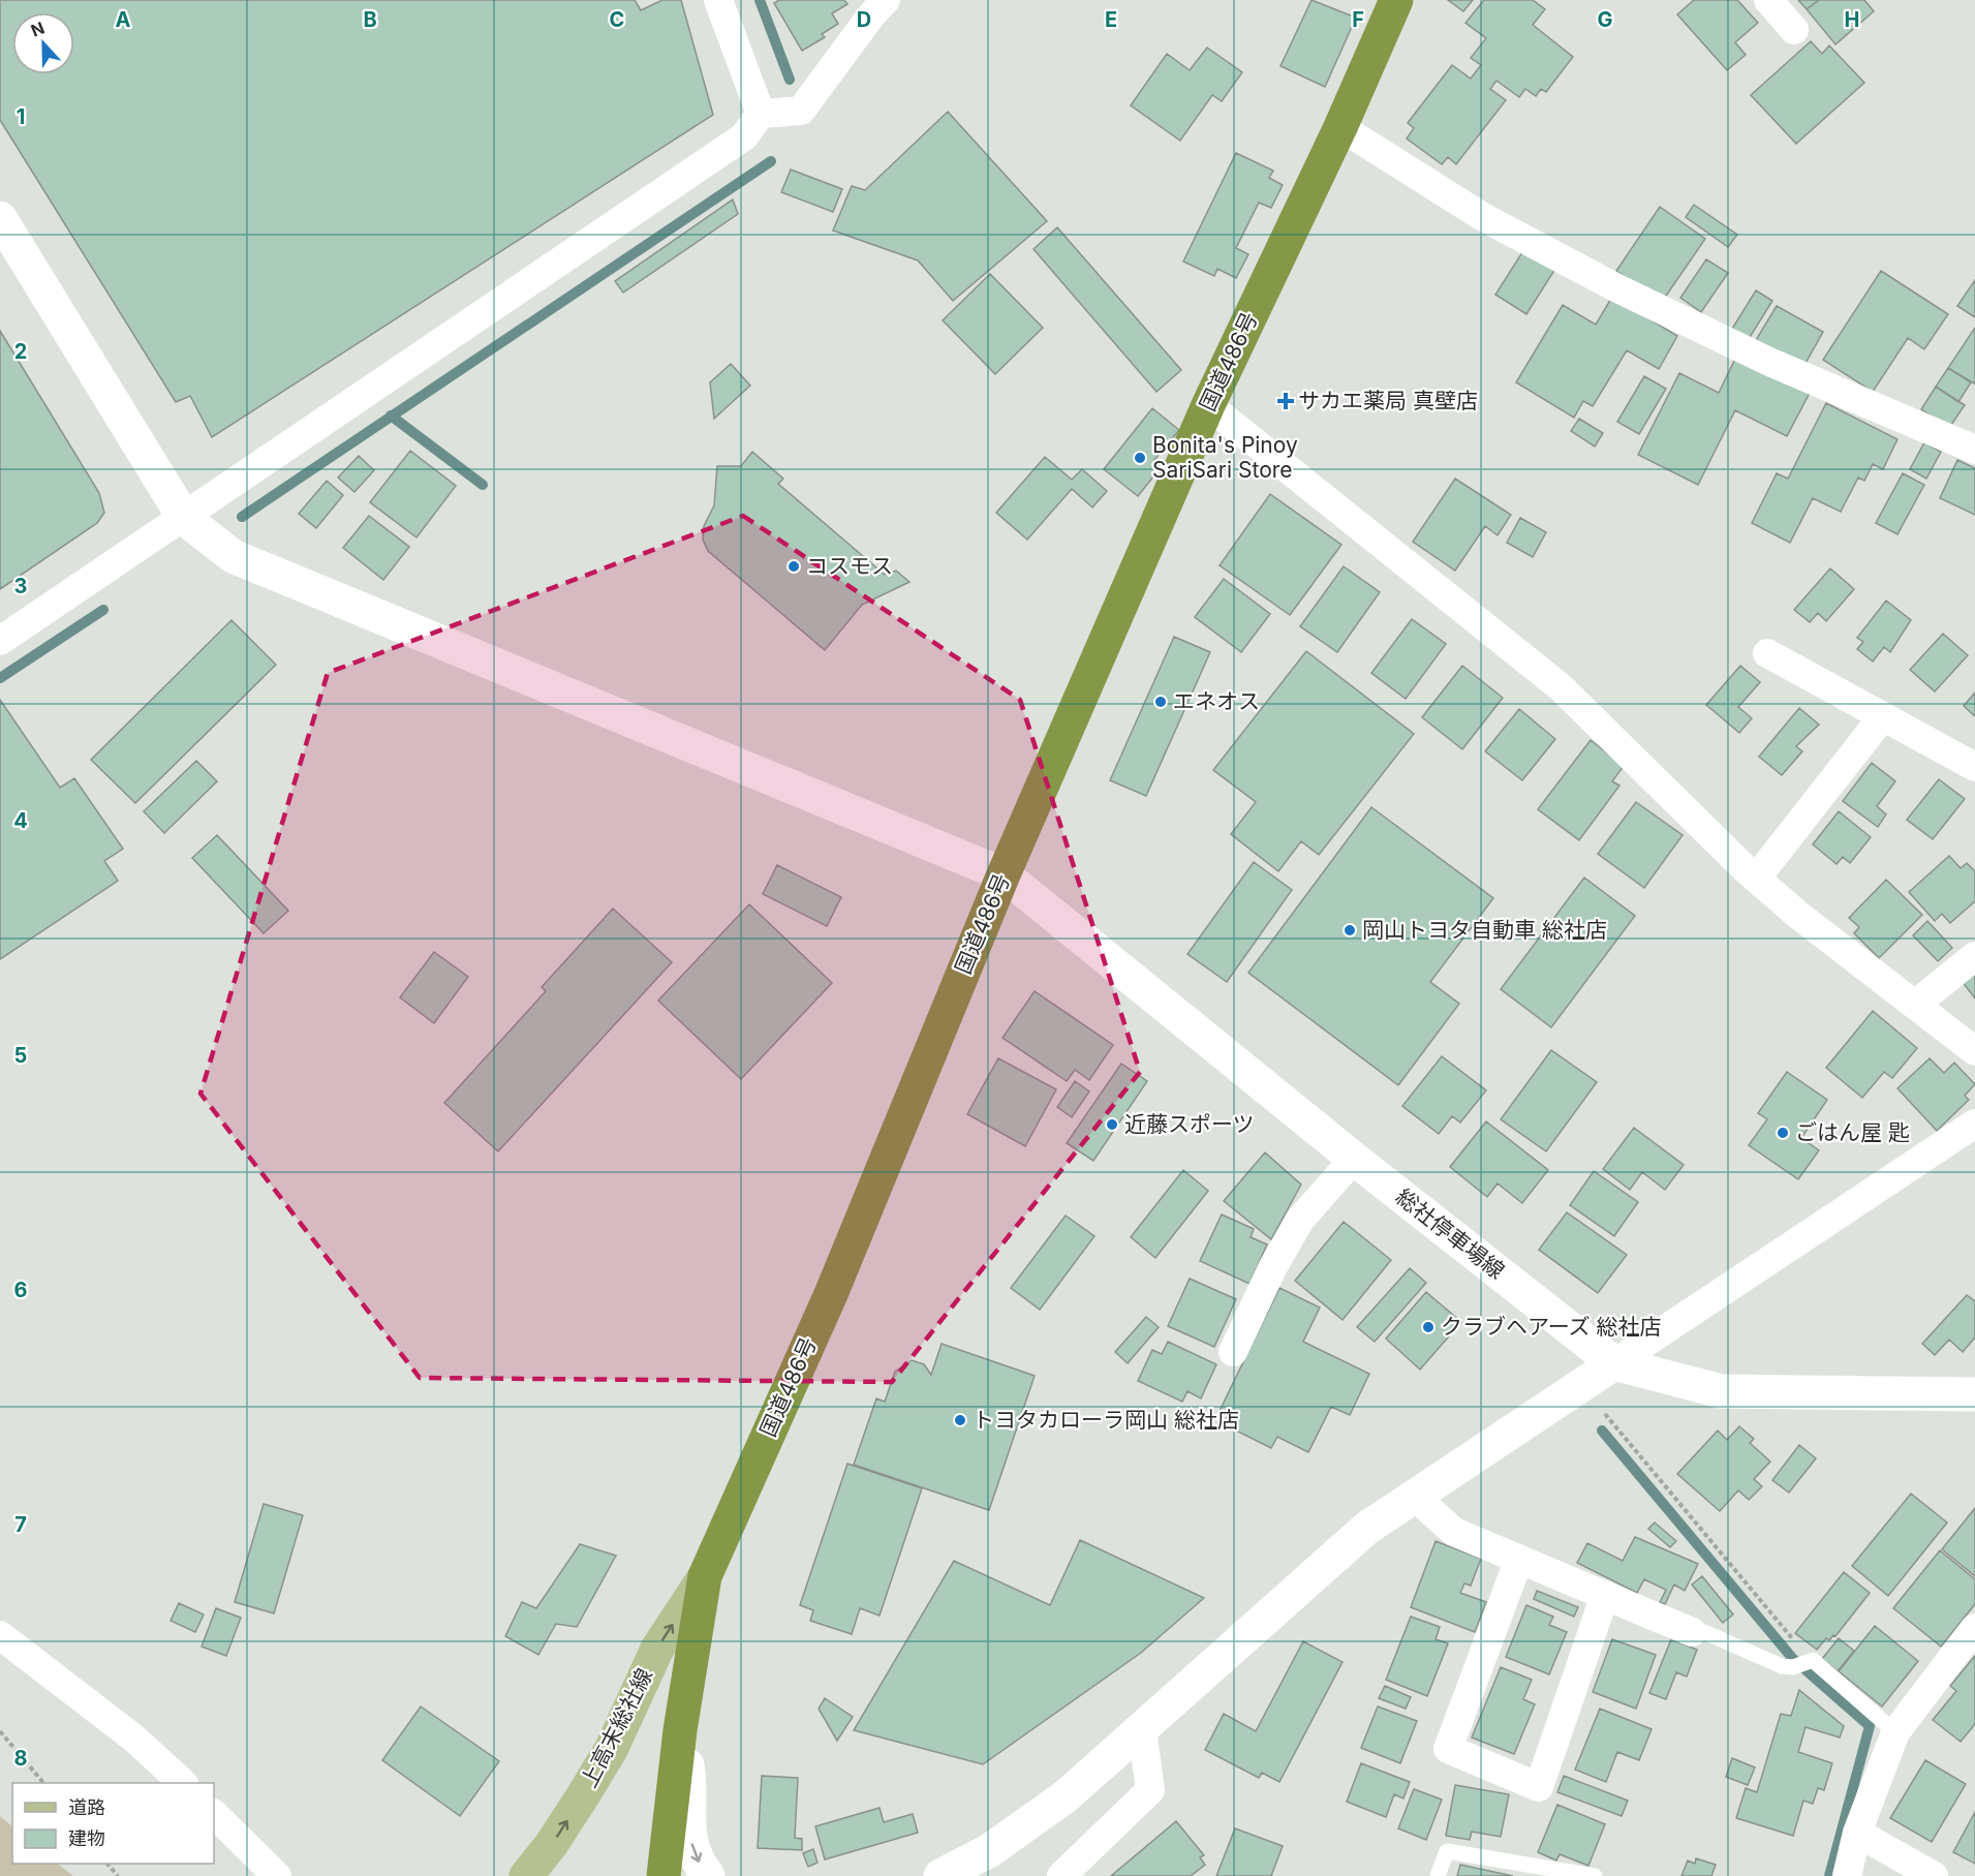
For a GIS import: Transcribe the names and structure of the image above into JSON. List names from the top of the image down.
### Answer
{
  "streets": {
    "highway": ["国道486号"],
    "main road": ["上高末総社線"],
    "street": ["総社停車場線"]
  },
  "crossings": [
    ["国道486号", "総社停車場線"],
    ["国道486号", "上高末総社線"]
  ],
  "one_way": ["上高末総社線"],
  "places": {
    "health": ["サカエ薬局 真壁店"],
    "other": [
      "Bonita's Pinoy SariSari Store",
      "コスモス",
      "エネオス",
      "岡山トヨタ自動車 総社店",
      "近藤スポーツ",
      "ごはん屋 匙",
      "クラブヘアーズ 総社店",
      "トヨタカローラ岡山 総社店"
    ]
  },
  "legend": ["道路", "建物"],
  "north": "top",
  "grid": {
    "columns": [
      "A",
      "B",
      "C",
      "D",
      "E",
      "F",
      "G",
      "H"
    ],
    "rows": [
      "1",
      "2",
      "3",
      "4",
      "5",
      "6",
      "7",
      "8"
    ]
  }
}
